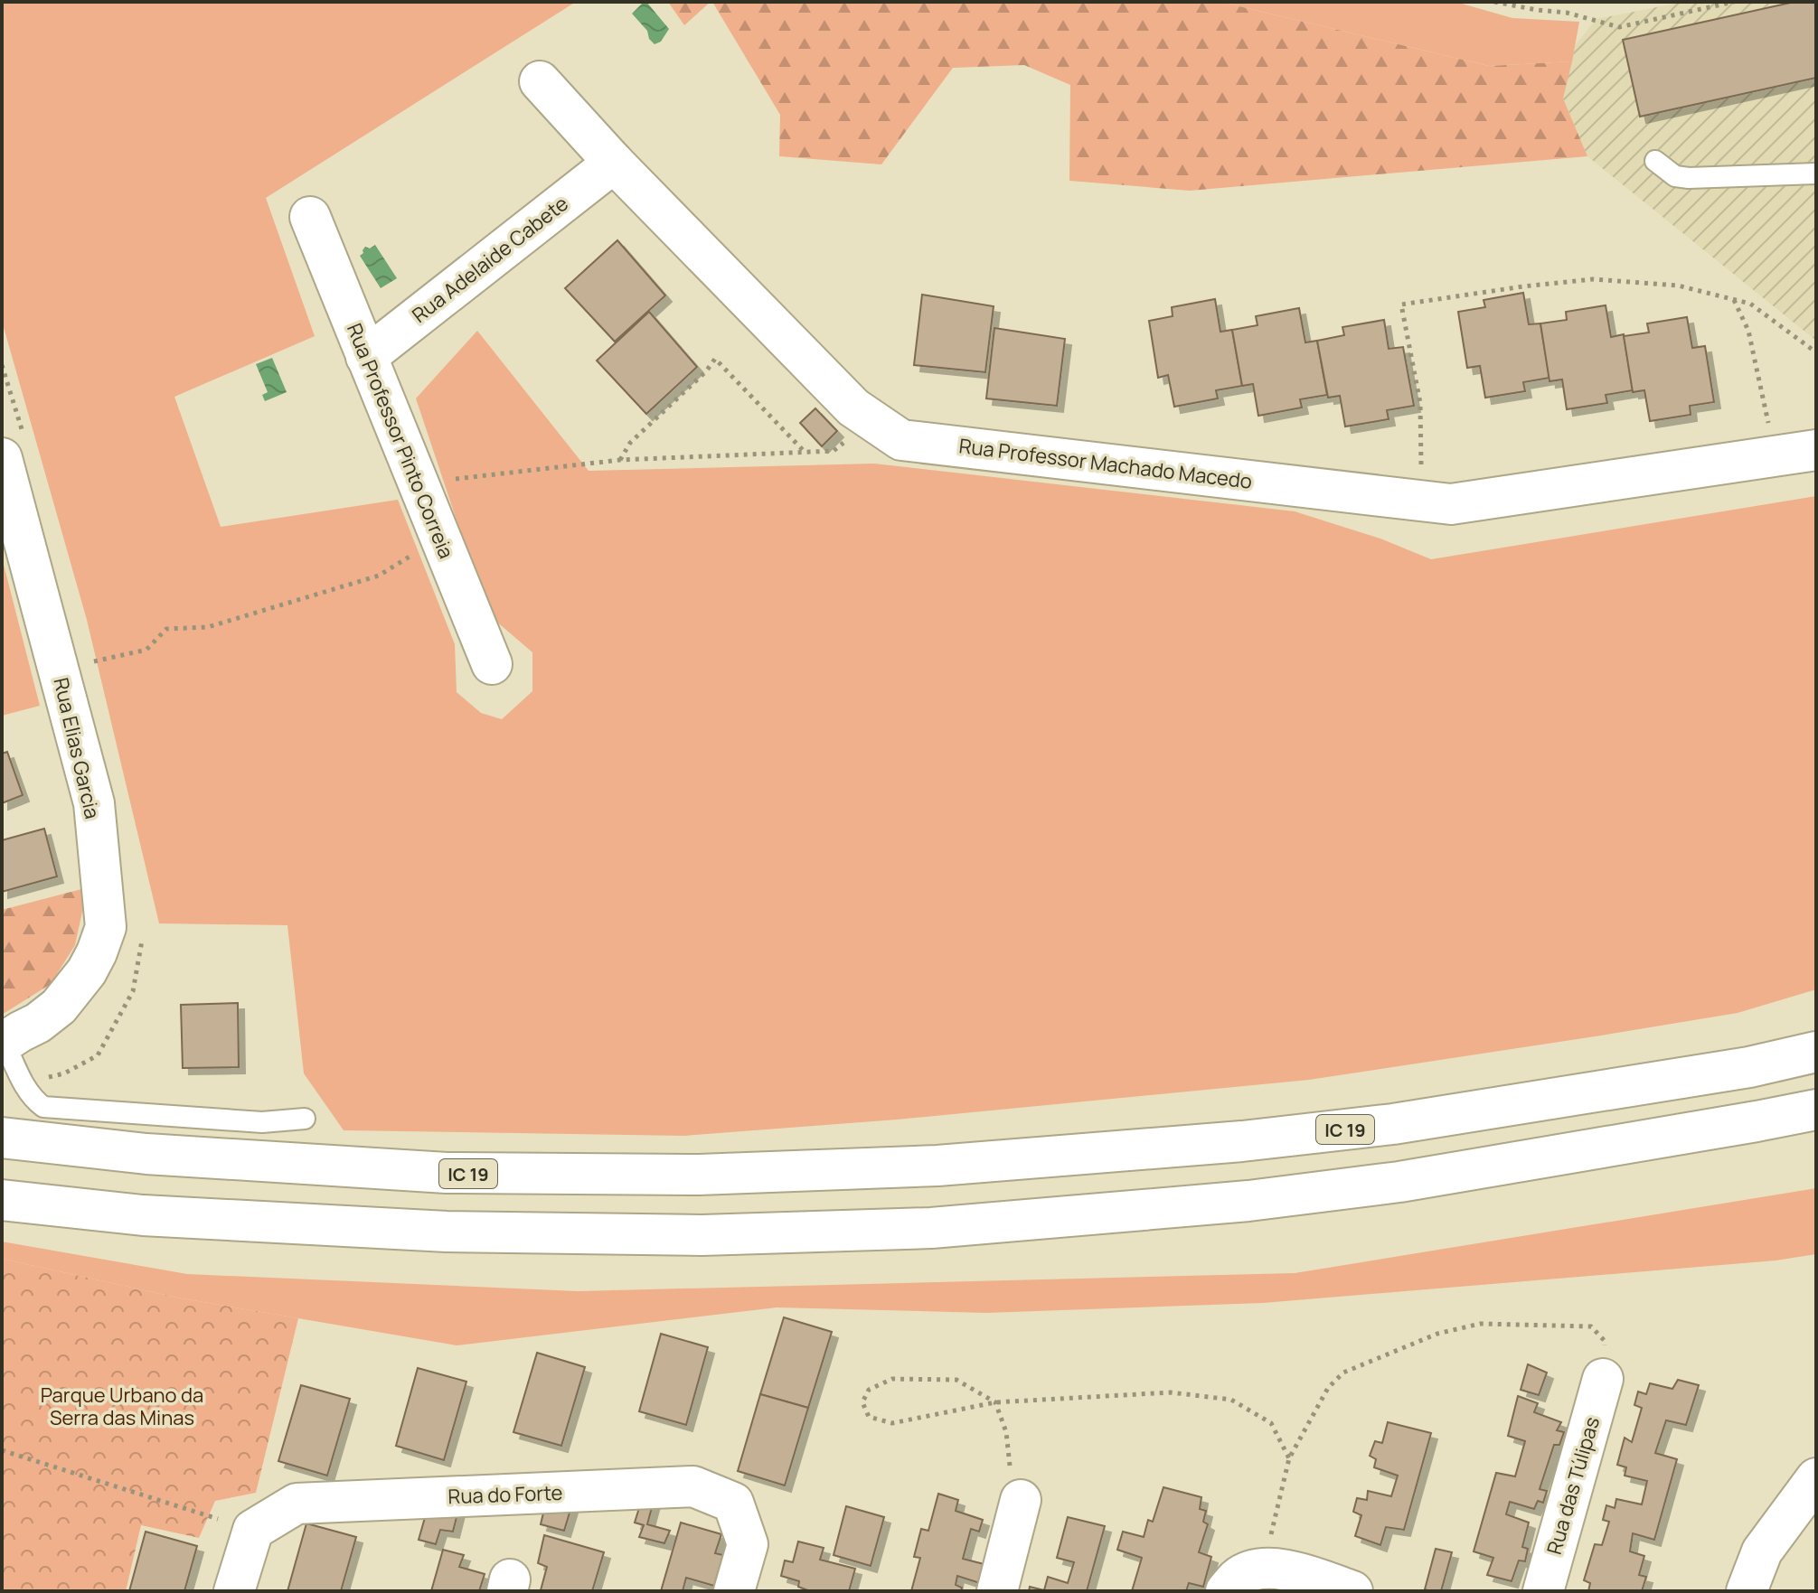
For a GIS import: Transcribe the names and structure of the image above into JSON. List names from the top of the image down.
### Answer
{
  "streets": {
    "main road": [
      "Rua Adelaide Cabete",
      "Rua Professor Pinto Correia",
      "Rua Professor Machado Macedo",
      "Rua Elias Garcia",
      "IC 19",
      "Rua das Túlipas",
      "Rua do Forte"
    ]
  },
  "crossings": [
    ["Rua Adelaide Cabete", "Rua Professor Pinto Correia"],
    ["Rua Adelaide Cabete", "Rua Professor Machado Macedo"]
  ],
  "parks": ["Parque Urbano da Serra das Minas"]
}
